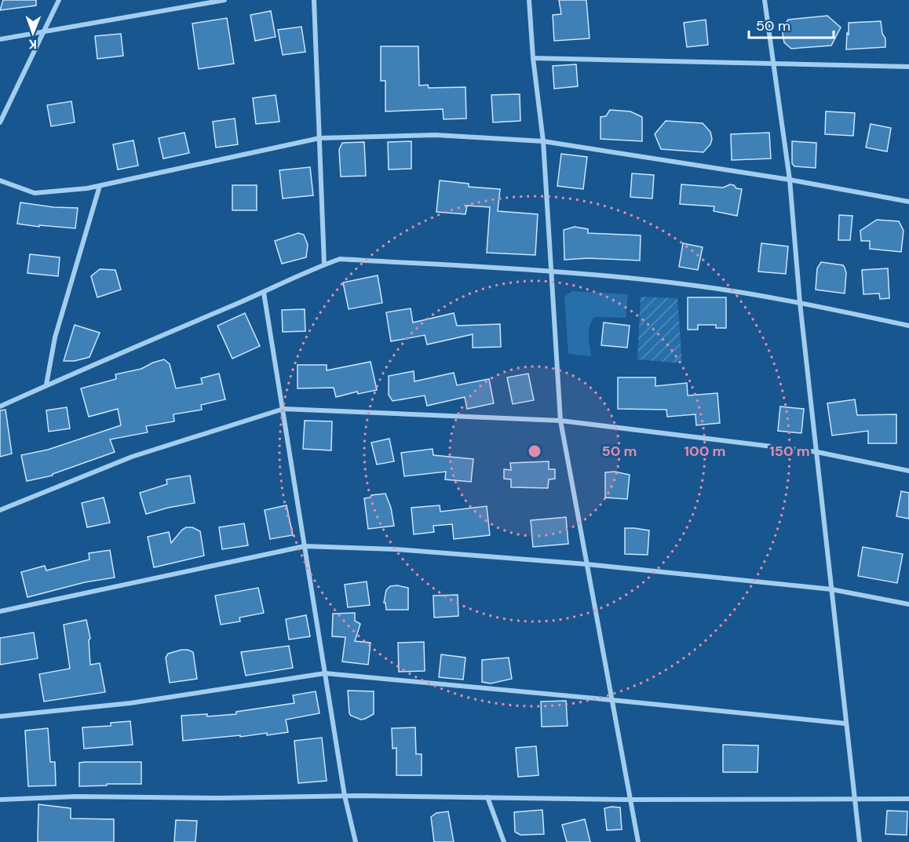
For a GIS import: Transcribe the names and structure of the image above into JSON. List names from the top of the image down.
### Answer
{
  "scale_bar": "50 m",
  "north": "bottom",
  "rings": ["50 m", "100 m", "150 m"]
}
